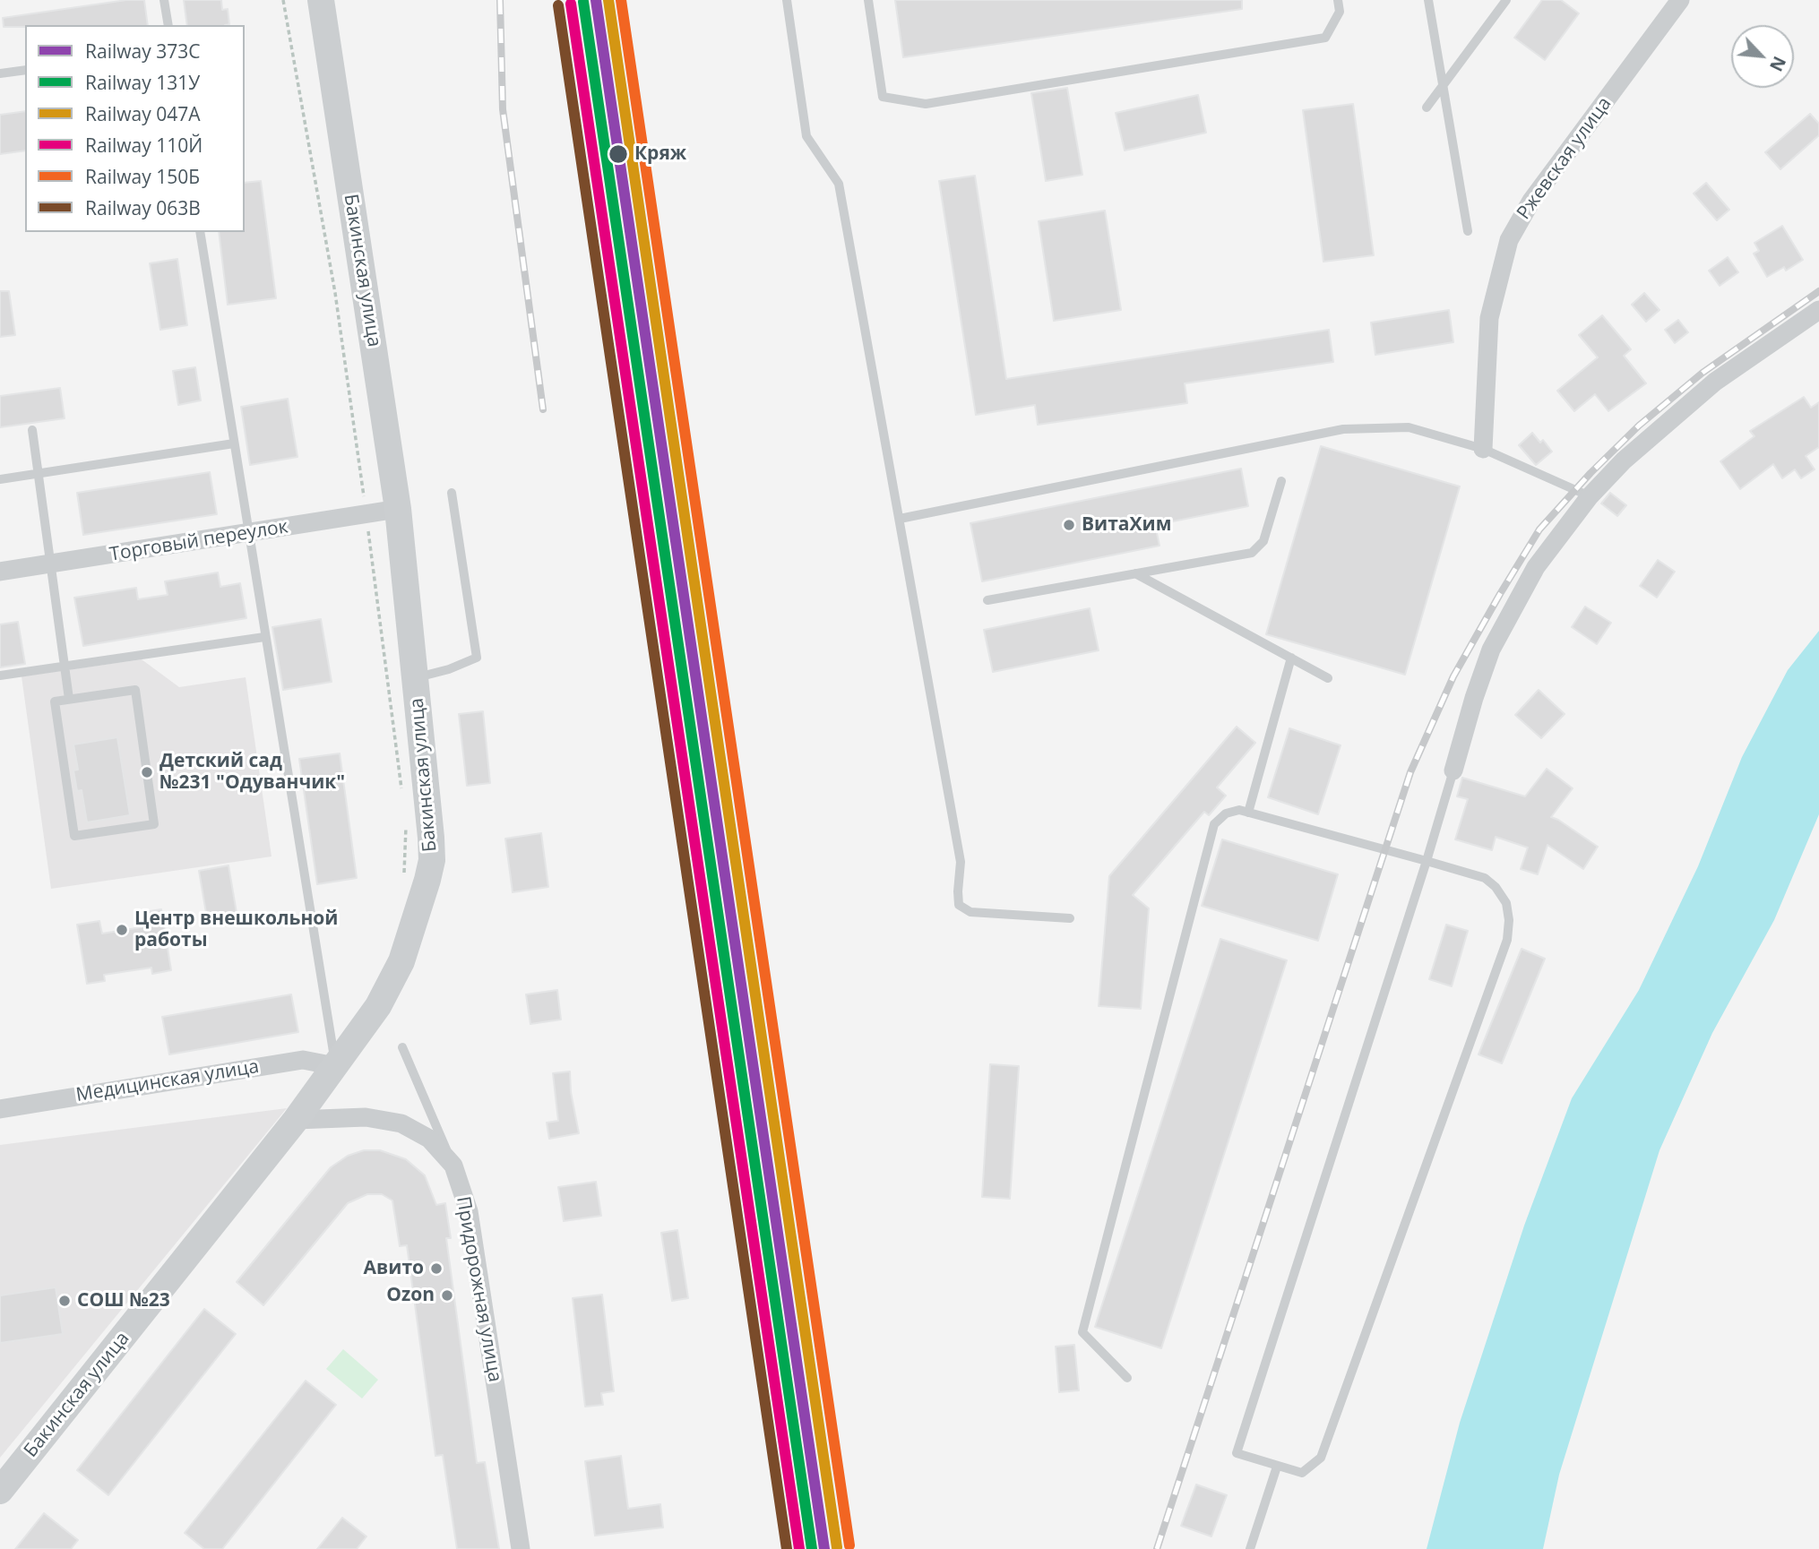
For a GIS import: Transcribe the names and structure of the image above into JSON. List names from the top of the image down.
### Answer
{
  "streets": {
    "main road": ["Бакинская улица"],
    "street": [
      "Ржевская улица",
      "Торговый переулок",
      "Медицинская улица",
      "Придорожная улица"
    ]
  },
  "crossings": [
    ["Бакинская улица", "Торговый переулок"],
    ["Бакинская улица", "Медицинская улица"],
    ["Бакинская улица", "Придорожная улица"]
  ],
  "places": [
    "Кряж",
    "ВитаХим",
    "Детский сад №231 \"Одуванчик\"",
    "Центр внешкольной работы",
    "Авито",
    "Ozon",
    "СОШ №23"
  ],
  "lines": [
    "rail line 373C",
    "rail line 047А",
    "rail line 150Б",
    "rail line 131У",
    "rail line 110Й",
    "rail line 063В"
  ],
  "legend": [
    "Railway 373C",
    "Railway 131У",
    "Railway 047А",
    "Railway 110Й",
    "Railway 150Б",
    "Railway 063В"
  ],
  "north": "bottom right"
}
